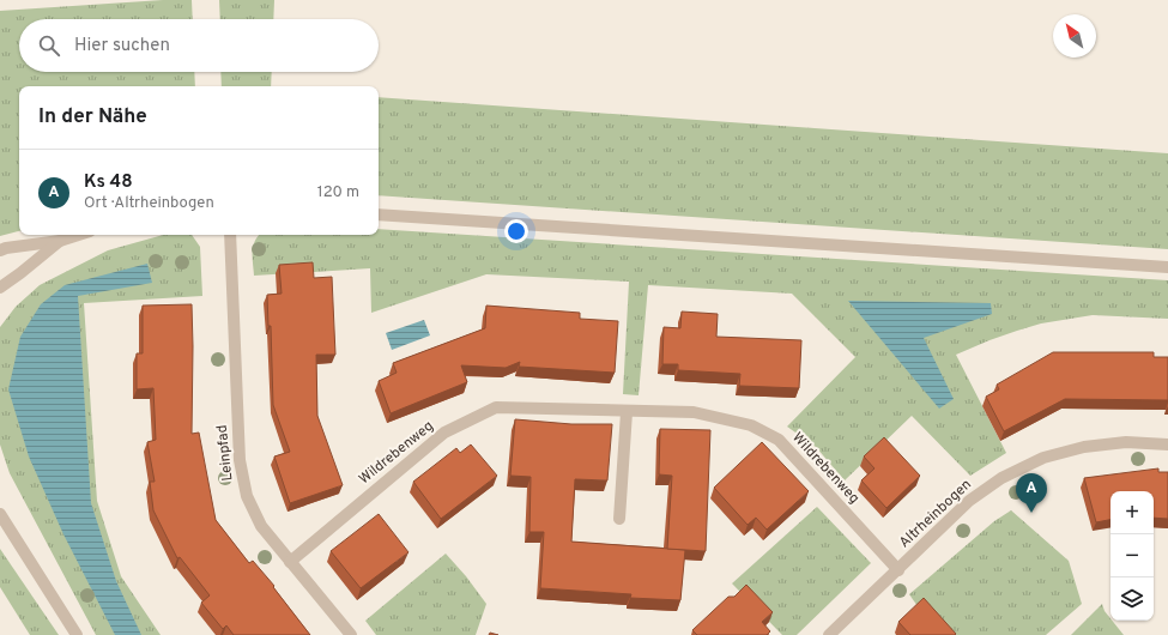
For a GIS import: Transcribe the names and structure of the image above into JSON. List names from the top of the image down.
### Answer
{
  "streets": {
    "street": ["Leinpfad", "Wildrebenweg", "Altrheinbogen"]
  },
  "crossings": [
    ["Leinpfad", "Wildrebenweg"],
    ["Wildrebenweg", "Altrheinbogen"]
  ],
  "north": "top left",
  "page": {
    "search": "Hier suchen",
    "heading": "In der Nähe",
    "list": [
      {
        "mark": "A",
        "name": "Ks 48",
        "note": "Ort · Altrheinbogen",
        "value": "120 m"
      }
    ],
    "pins": "A",
    "map_buttons": ["+", "−"]
  }
}
